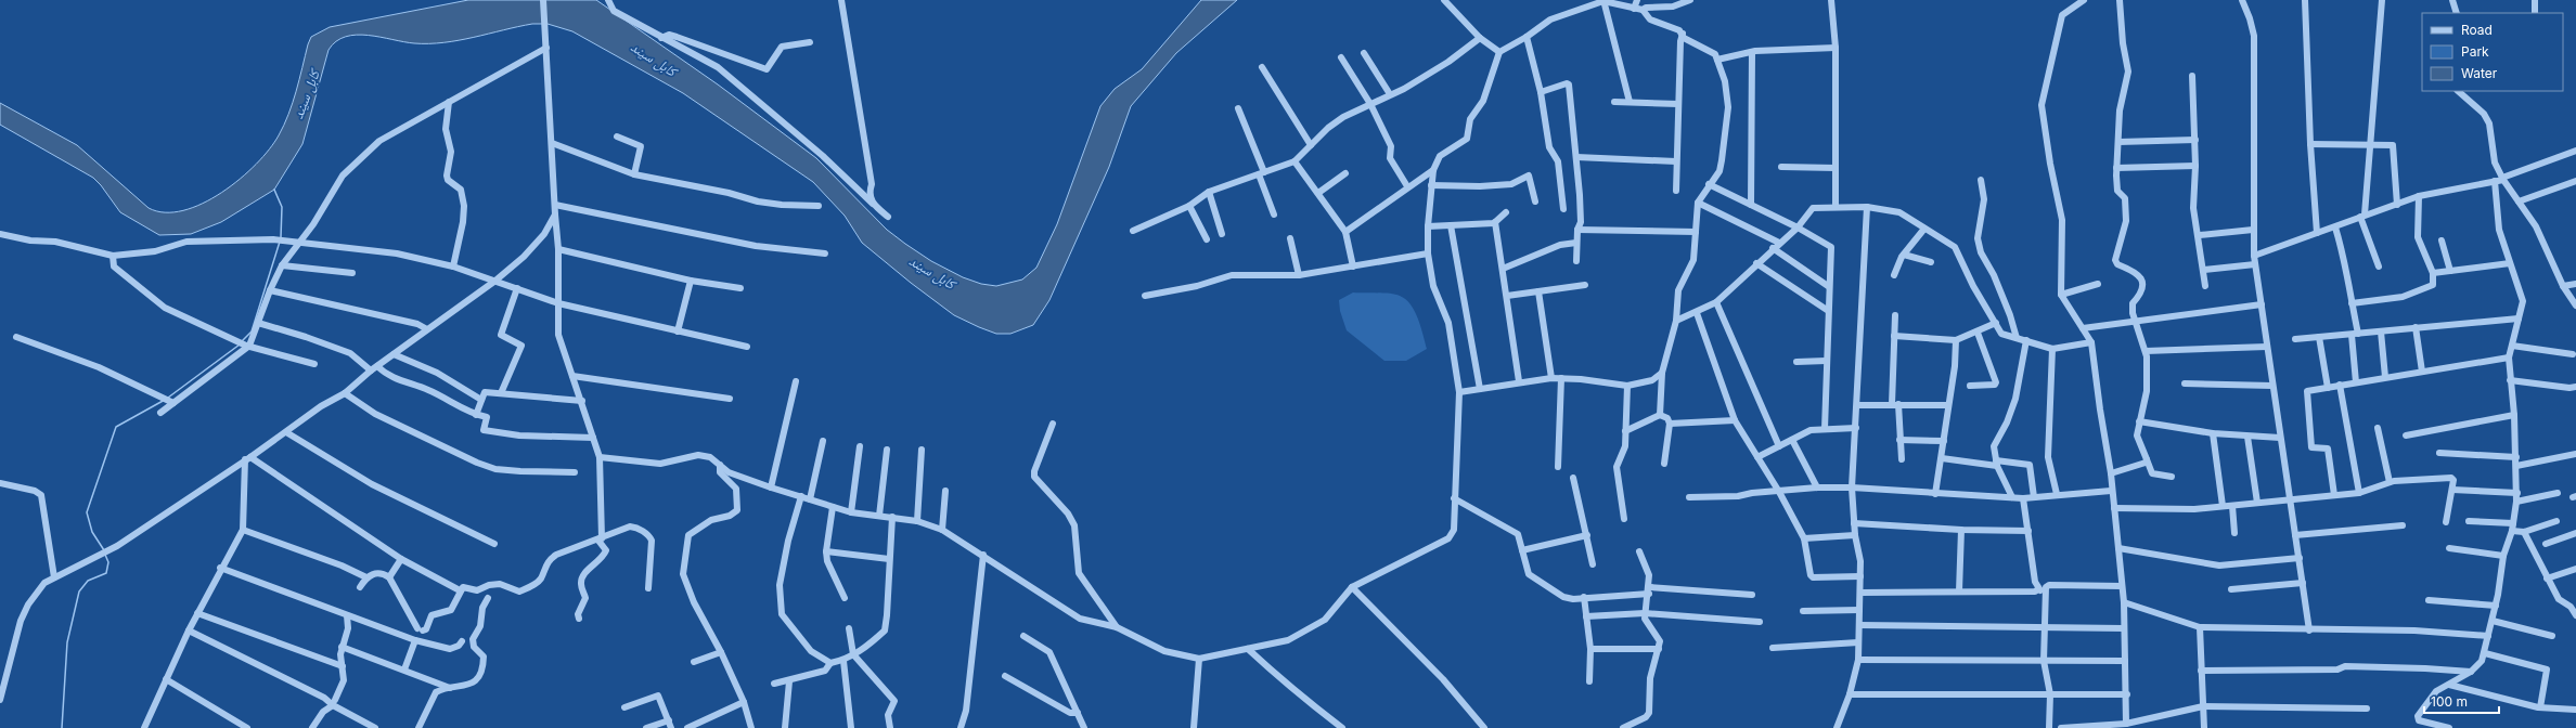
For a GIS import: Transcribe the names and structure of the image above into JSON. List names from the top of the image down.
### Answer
{
  "water": ["کابل سيند"],
  "legend": ["Road", "Park", "Water"],
  "scale_bar": "100 m"
}
